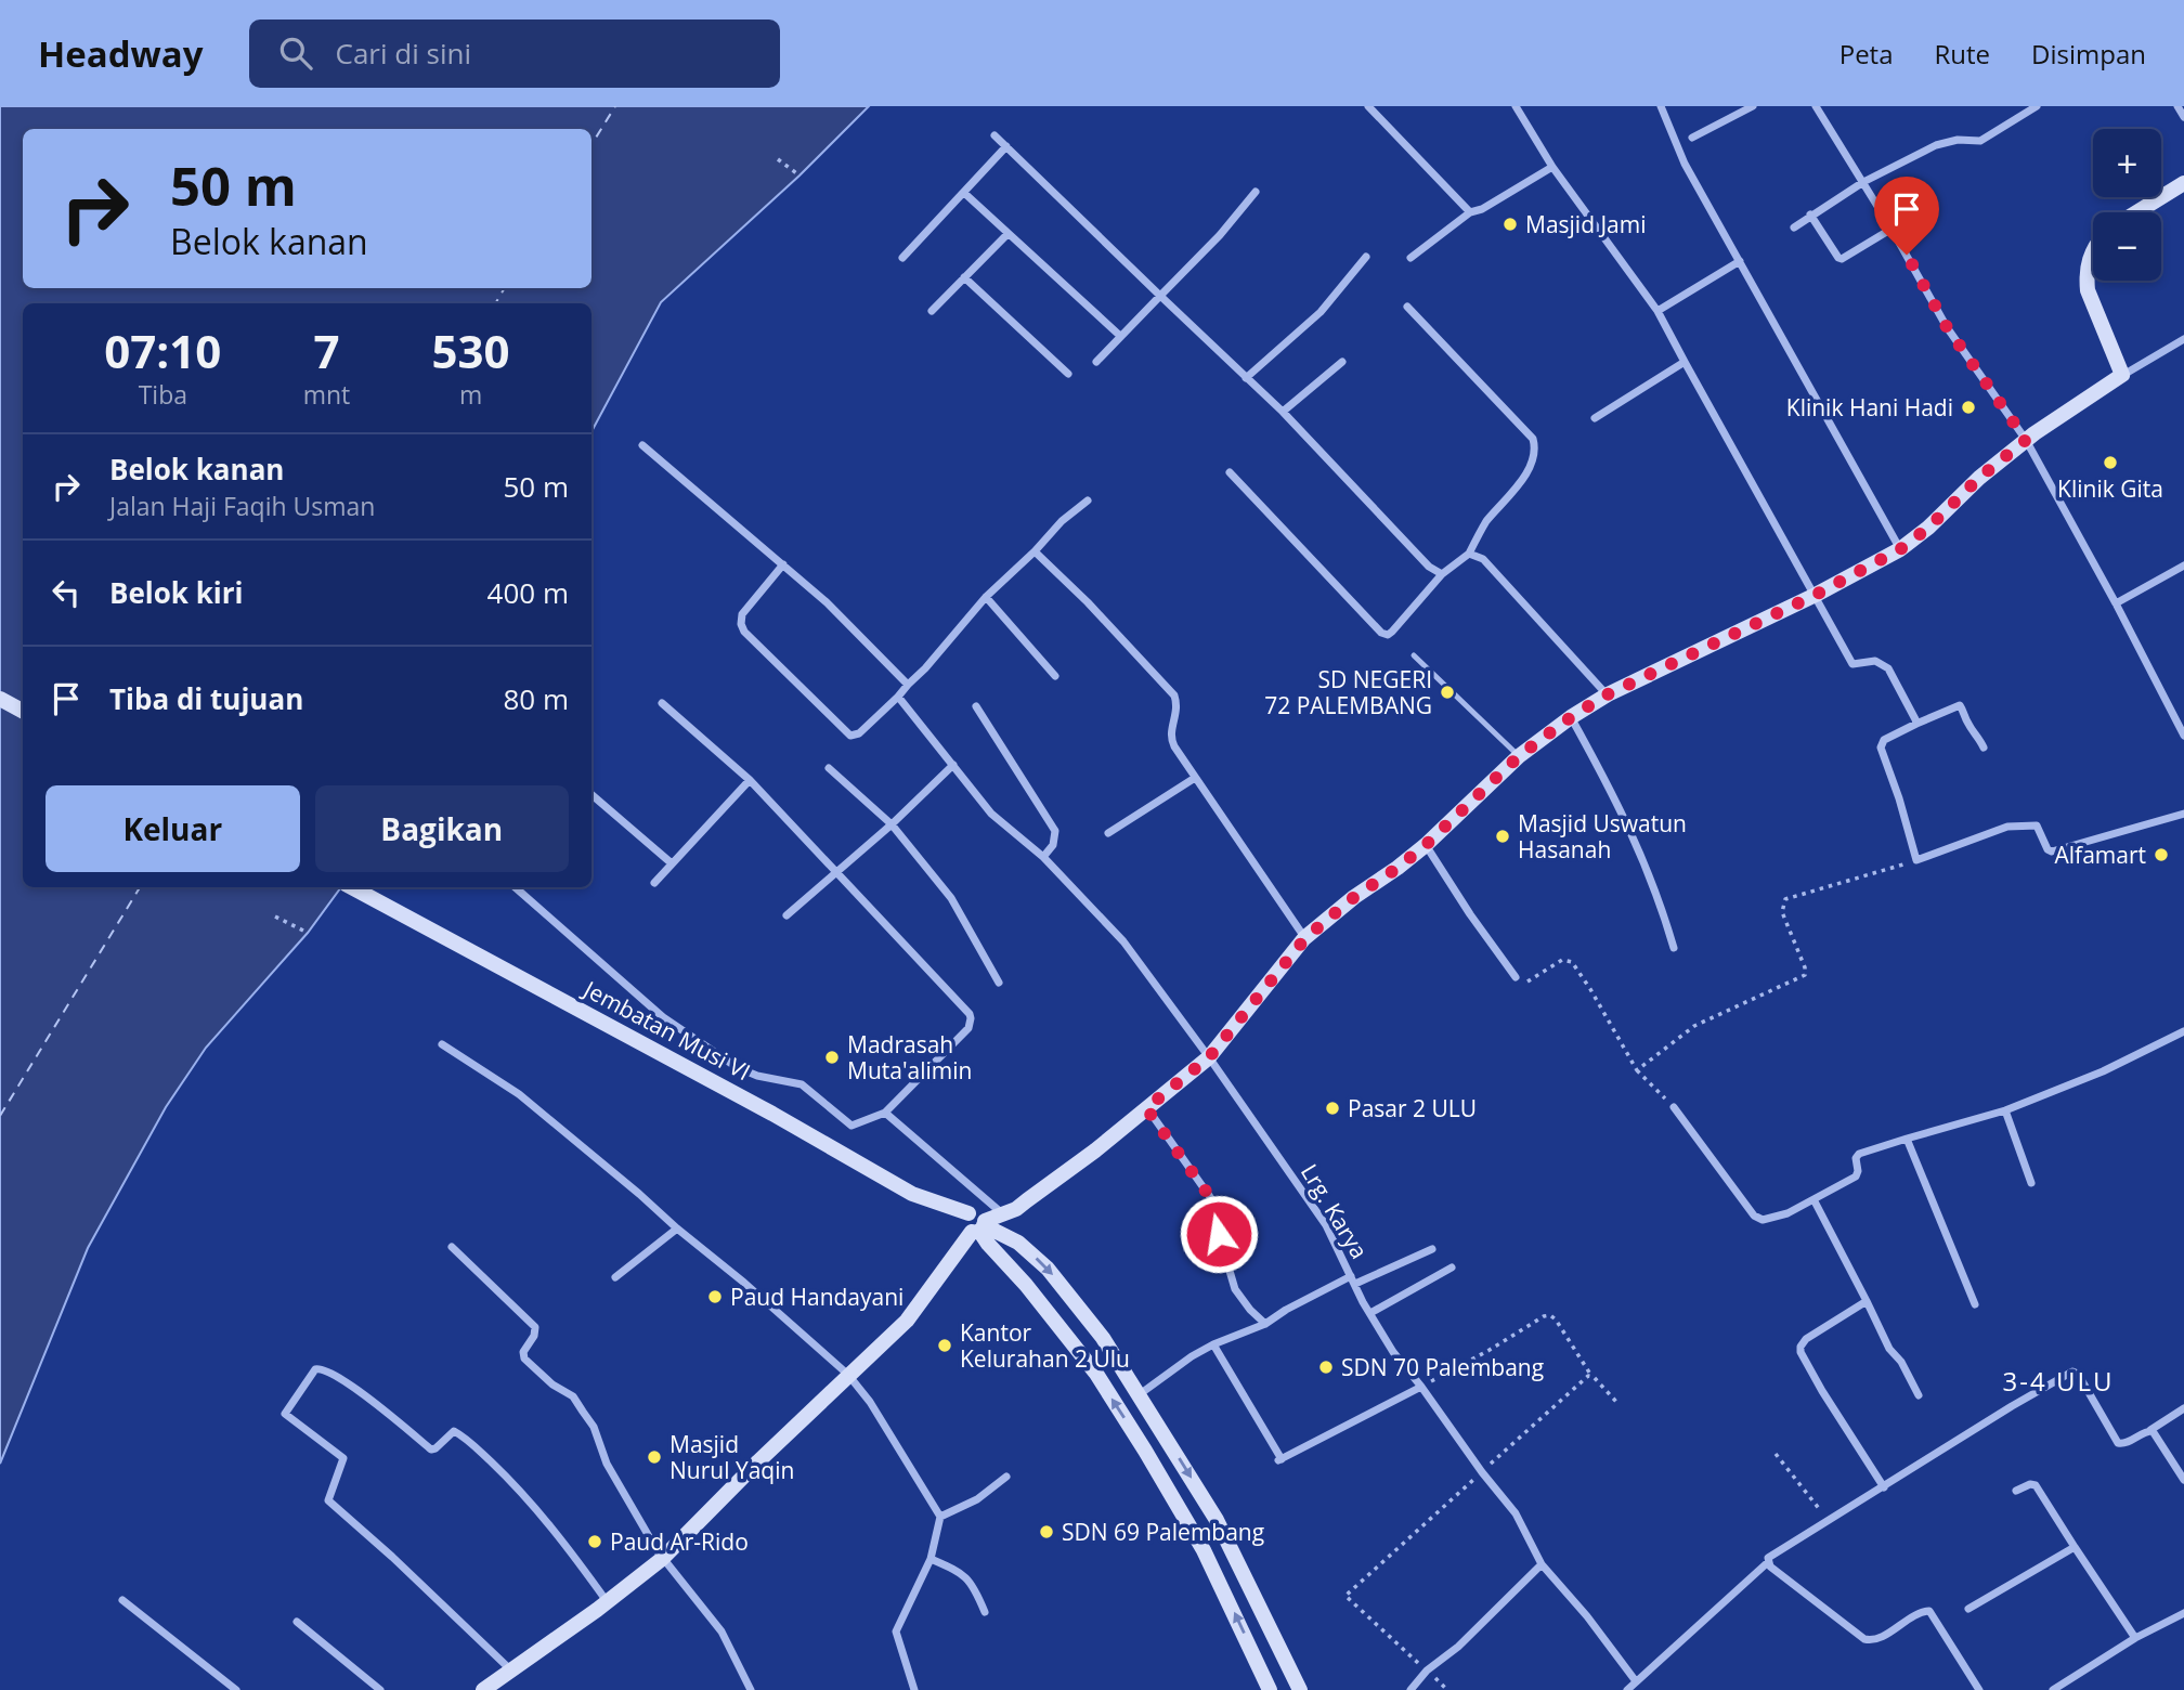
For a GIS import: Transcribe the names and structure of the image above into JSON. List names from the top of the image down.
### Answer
{
  "streets": {
    "street": ["Jembatan Musi VI", "Lrg. Karya"]
  },
  "districts": ["3-4 ULU"],
  "places": [
    "Masjid Jami",
    "Klinik Hani Hadi",
    "Klinik Gita",
    "SD NEGERI 72 PALEMBANG",
    "Masjid Uswatun Hasanah",
    "Alfamart",
    "Madrasah Muta'alimin",
    "Pasar 2 ULU",
    "Paud Handayani",
    "Kantor Kelurahan 2 Ulu",
    "SDN 70 Palembang",
    "Masjid Nurul Yaqin",
    "SDN 69 Palembang",
    "Paud Ar-Rido"
  ],
  "page": {
    "header": "Headway",
    "search": "Cari di sini",
    "nav": ["Peta", "Rute", "Disimpan"],
    "map_buttons": ["+", "−"],
    "turn": ["50 m", "Belok kanan"],
    "eta": [
      "07:10",
      "Tiba",
      "7",
      "mnt",
      "530",
      "m"
    ],
    "list": [
      {
        "name": "Belok kanan",
        "note": "Jalan Haji Faqih Usman",
        "value": "50 m"
      },
      {
        "name": "Belok kiri",
        "value": "400 m"
      },
      {
        "name": "Tiba di tujuan",
        "value": "80 m"
      }
    ],
    "buttons": ["Keluar", "Bagikan"]
  }
}
